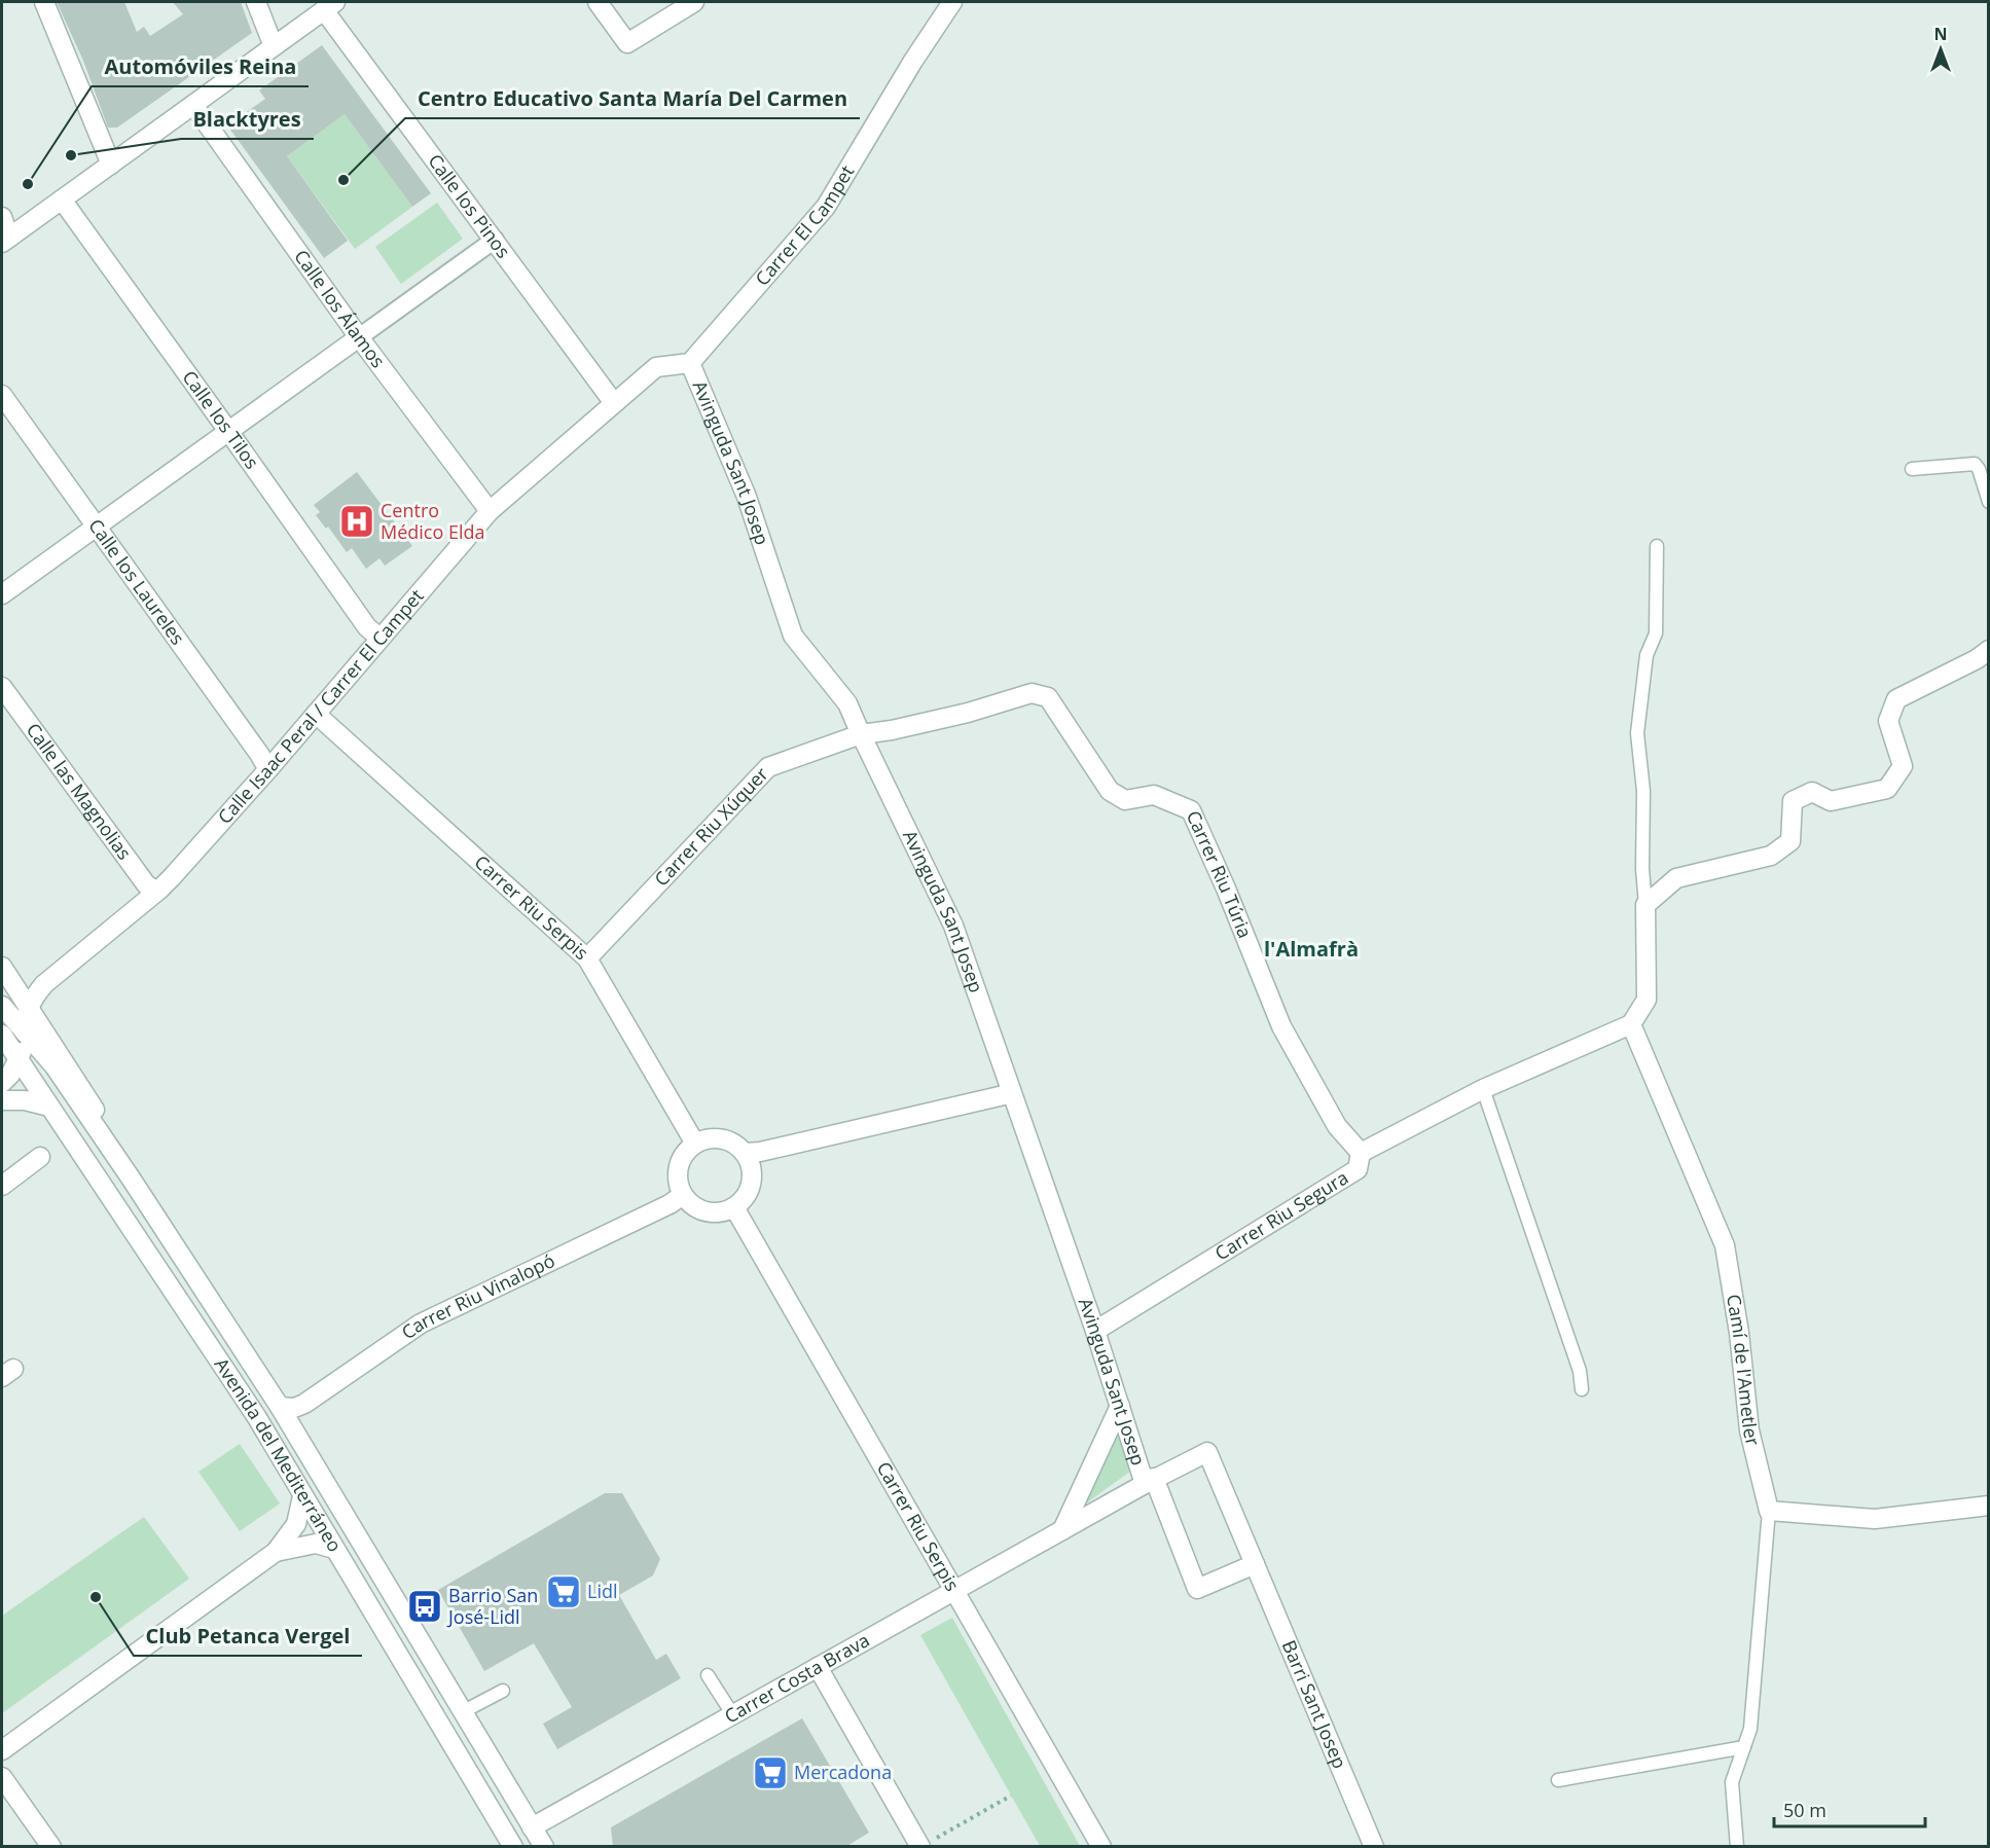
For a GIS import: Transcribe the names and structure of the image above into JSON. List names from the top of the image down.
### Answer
{
  "streets": {
    "street": [
      "Calle los Pinos",
      "Carrer El Campet",
      "Calle los Álamos",
      "Calle los Tilos",
      "Avinguda Sant Josep",
      "Calle los Laureles",
      "Calle Isaac Peral / Carrer El Campet",
      "Calle las Magnolias",
      "Carrer Riu Xúquer",
      "Carrer Riu Túria",
      "Carrer Riu Serpis",
      "Carrer Riu Segura",
      "Carrer Riu Vinalopó",
      "Camí de l'Ametler",
      "Avenida del Mediterráneo",
      "Carrer Costa Brava",
      "Barri Sant Josep"
    ]
  },
  "crossings": [
    ["Calle los Pinos", "Calle Isaac Peral / Carrer El Campet"],
    ["Carrer El Campet", "Avinguda Sant Josep"],
    ["Calle los Álamos", "Calle Isaac Peral / Carrer El Campet"],
    ["Calle los Tilos", "Calle Isaac Peral / Carrer El Campet"],
    ["Avinguda Sant Josep", "Carrer Riu Xúquer"],
    ["Avinguda Sant Josep", "Carrer Riu Túria"],
    ["Avinguda Sant Josep", "Carrer Riu Segura"],
    ["Avinguda Sant Josep", "Carrer Costa Brava"],
    ["Avinguda Sant Josep", "Barri Sant Josep"],
    ["Calle los Laureles", "Calle Isaac Peral / Carrer El Campet"],
    ["Calle Isaac Peral / Carrer El Campet", "Calle las Magnolias"],
    ["Calle Isaac Peral / Carrer El Campet", "Carrer Riu Serpis"],
    ["Calle Isaac Peral / Carrer El Campet", "Avenida del Mediterráneo"],
    ["Carrer Riu Xúquer", "Carrer Riu Túria"],
    ["Carrer Riu Xúquer", "Carrer Riu Serpis"],
    ["Carrer Riu Túria", "Carrer Riu Segura"],
    ["Carrer Riu Serpis", "Carrer Riu Vinalopó"],
    ["Carrer Riu Serpis", "Carrer Costa Brava"],
    ["Carrer Riu Segura", "Camí de l'Ametler"],
    ["Carrer Riu Vinalopó", "Avenida del Mediterráneo"],
    ["Avenida del Mediterráneo", "Carrer Costa Brava"],
    ["Carrer Costa Brava", "Barri Sant Josep"]
  ],
  "districts": ["l'Almafrà"],
  "places": {
    "other": [
      "Blacktyres",
      "Centro Educativo Santa María Del Carmen",
      "Automóviles Reina",
      "Club Petanca Vergel"
    ],
    "hospital": ["Centro Médico Elda"],
    "supermarket": ["Lidl", "Mercadona"],
    "bus stop": ["Barrio San José-Lidl"]
  },
  "scale_bar": "50 m",
  "north": "top"
}
